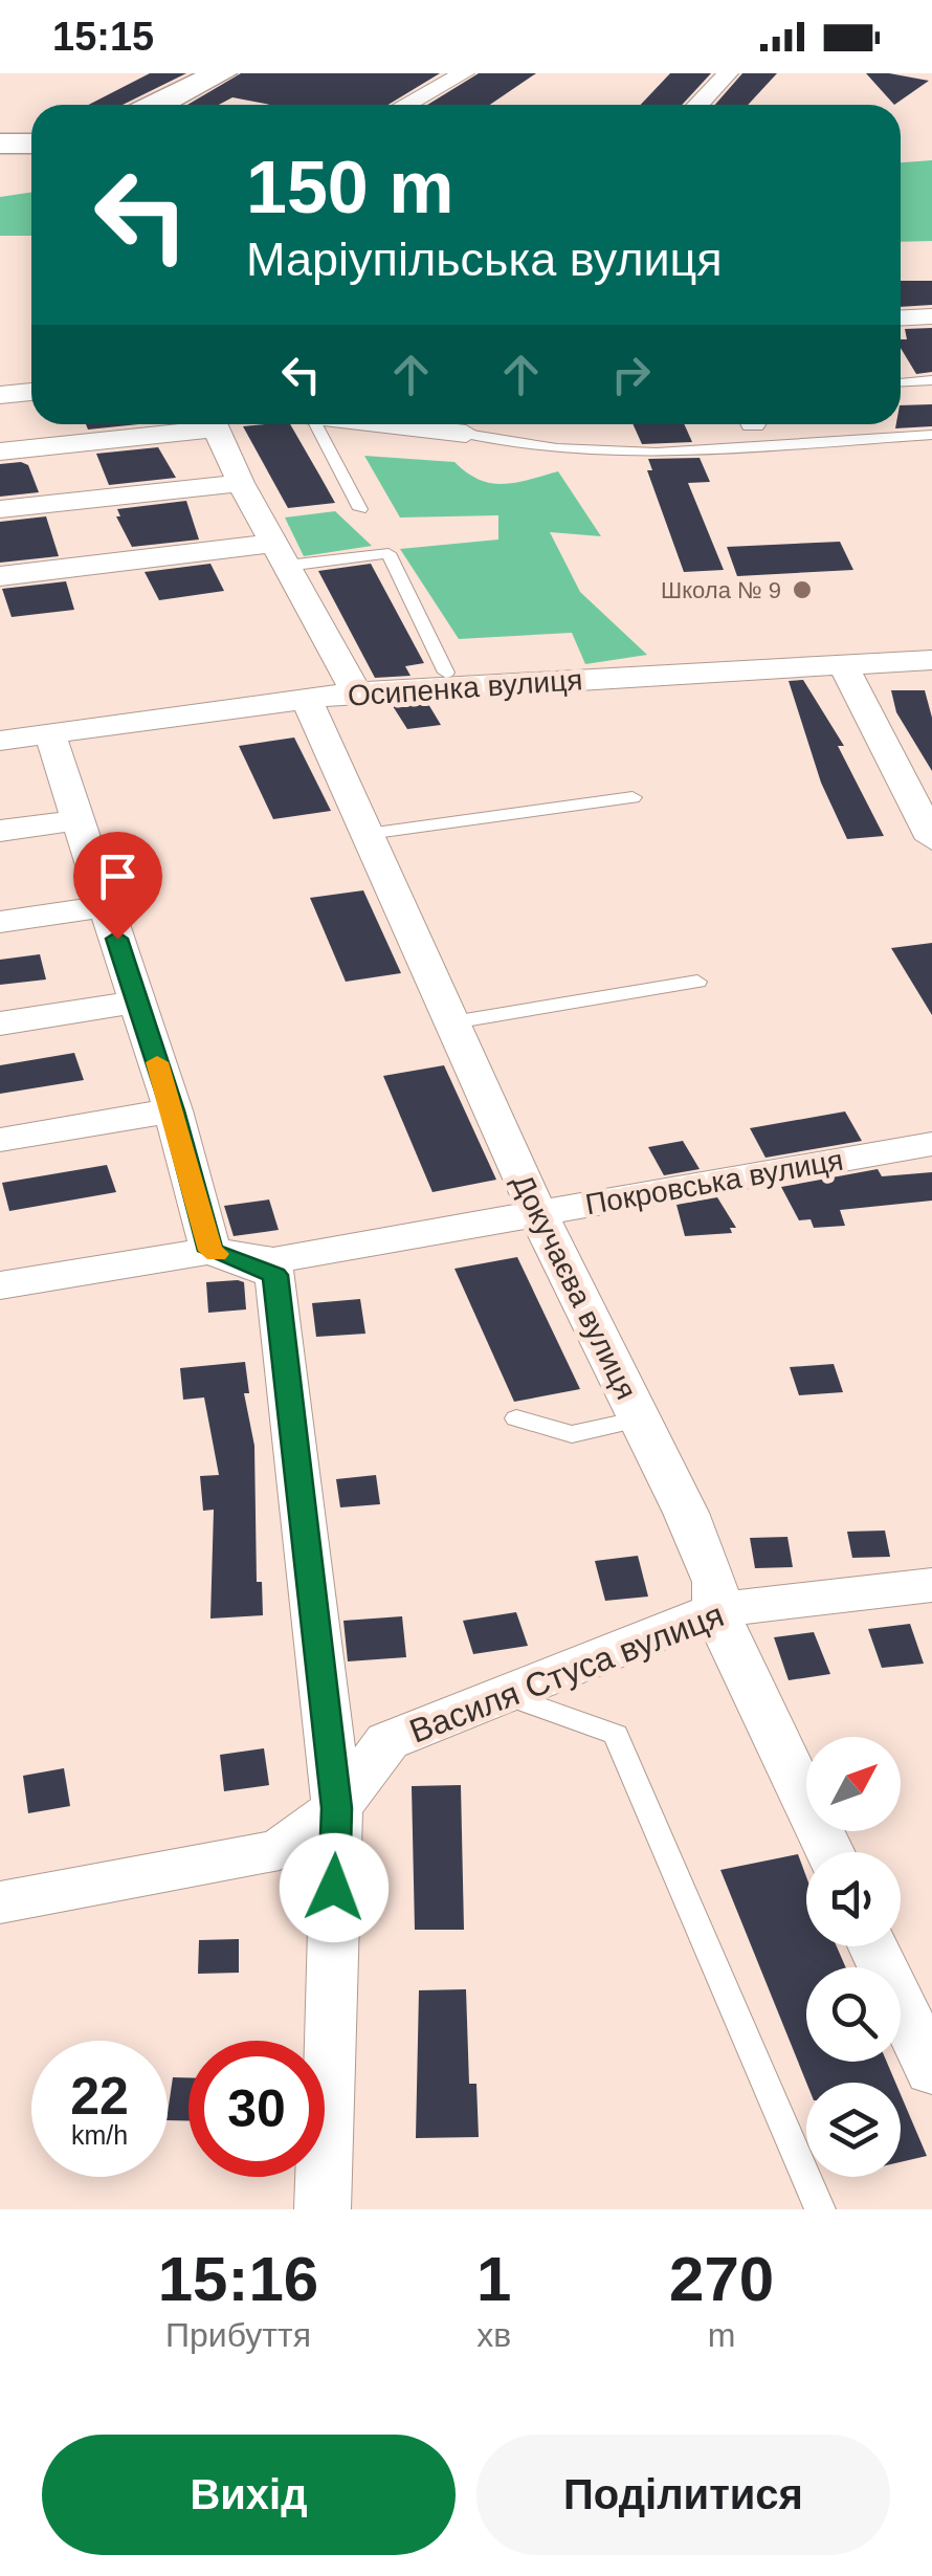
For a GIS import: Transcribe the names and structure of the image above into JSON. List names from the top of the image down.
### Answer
{
  "streets": {
    "street": [
      "Осипенка вулиця",
      "Покровська вулиця",
      "Докучаєва вулиця",
      "Василя Стуса вулиця"
    ]
  },
  "crossings": [
    ["Осипенка вулиця", "Докучаєва вулиця"],
    ["Покровська вулиця", "Докучаєва вулиця"],
    ["Докучаєва вулиця", "Василя Стуса вулиця"]
  ],
  "places": ["Школа № 9"],
  "north": "top right",
  "page": {
    "status": "15:15",
    "turn": ["150 m", "Маріупільська вулиця"],
    "speed": "22 km/h",
    "limit": "30",
    "eta": [
      "15:16",
      "Прибуття",
      "1",
      "хв",
      "270",
      "m"
    ],
    "buttons": ["Вихід", "Поділитися"]
  }
}
